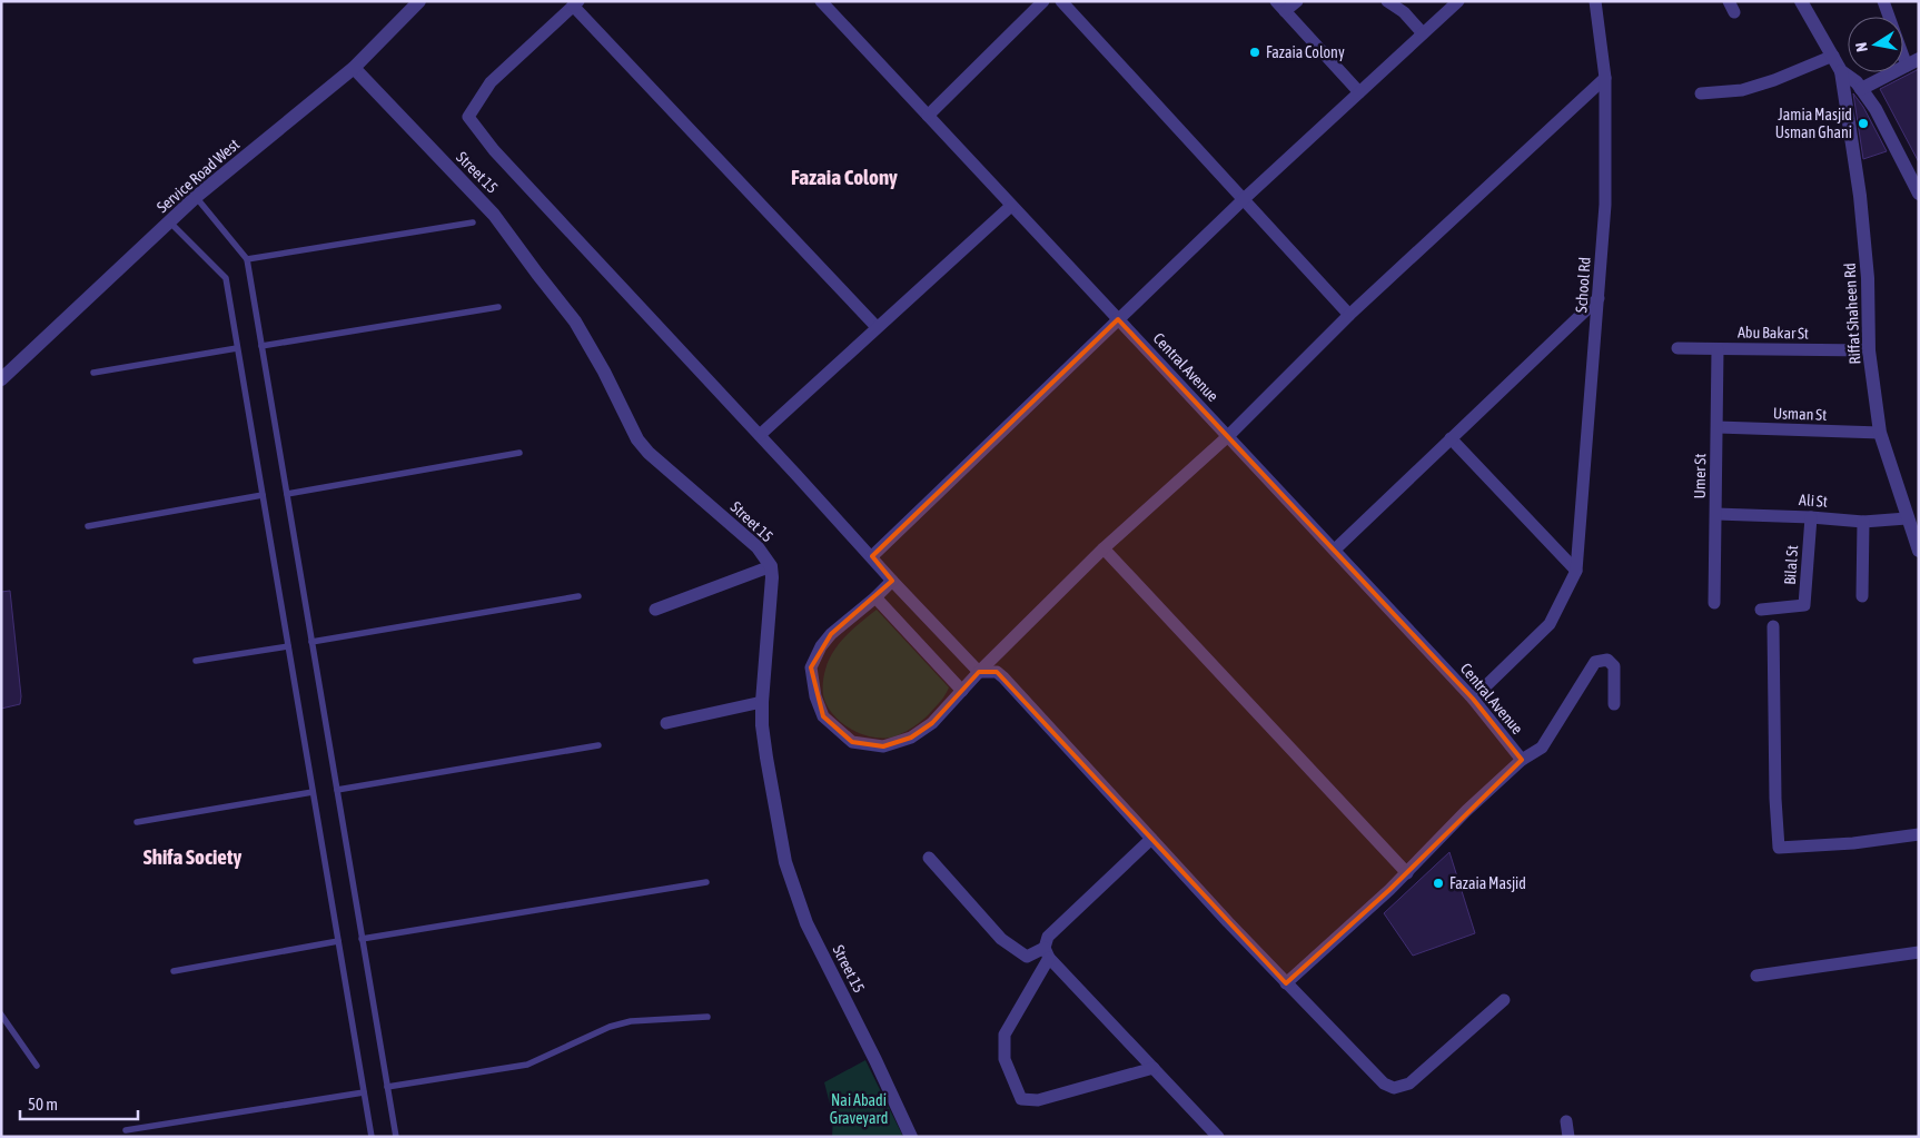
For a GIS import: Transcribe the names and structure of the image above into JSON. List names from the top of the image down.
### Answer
{
  "streets": {
    "street": [
      "Street 15",
      "Service Road West",
      "School Rd",
      "Riffat Shaheen Rd",
      "Abu Bakar St",
      "Central Avenue",
      "Usman St",
      "Umer St",
      "Ali St",
      "Bilal St"
    ]
  },
  "crossings": [
    ["Street 15", "Service Road West"],
    ["Riffat Shaheen Rd", "Abu Bakar St"],
    ["Riffat Shaheen Rd", "Usman St"],
    ["Riffat Shaheen Rd", "Ali St"],
    ["Abu Bakar St", "Umer St"],
    ["Usman St", "Umer St"],
    ["Umer St", "Ali St"],
    ["Ali St", "Bilal St"]
  ],
  "districts": ["Fazaia Colony", "Shifa Society"],
  "parks": ["Nai Abadi Graveyard"],
  "places": ["Fazaia Colony", "Jamia Masjid Usman Ghani", "Fazaia Masjid"],
  "scale_bar": "50 m",
  "north": "left"
}
